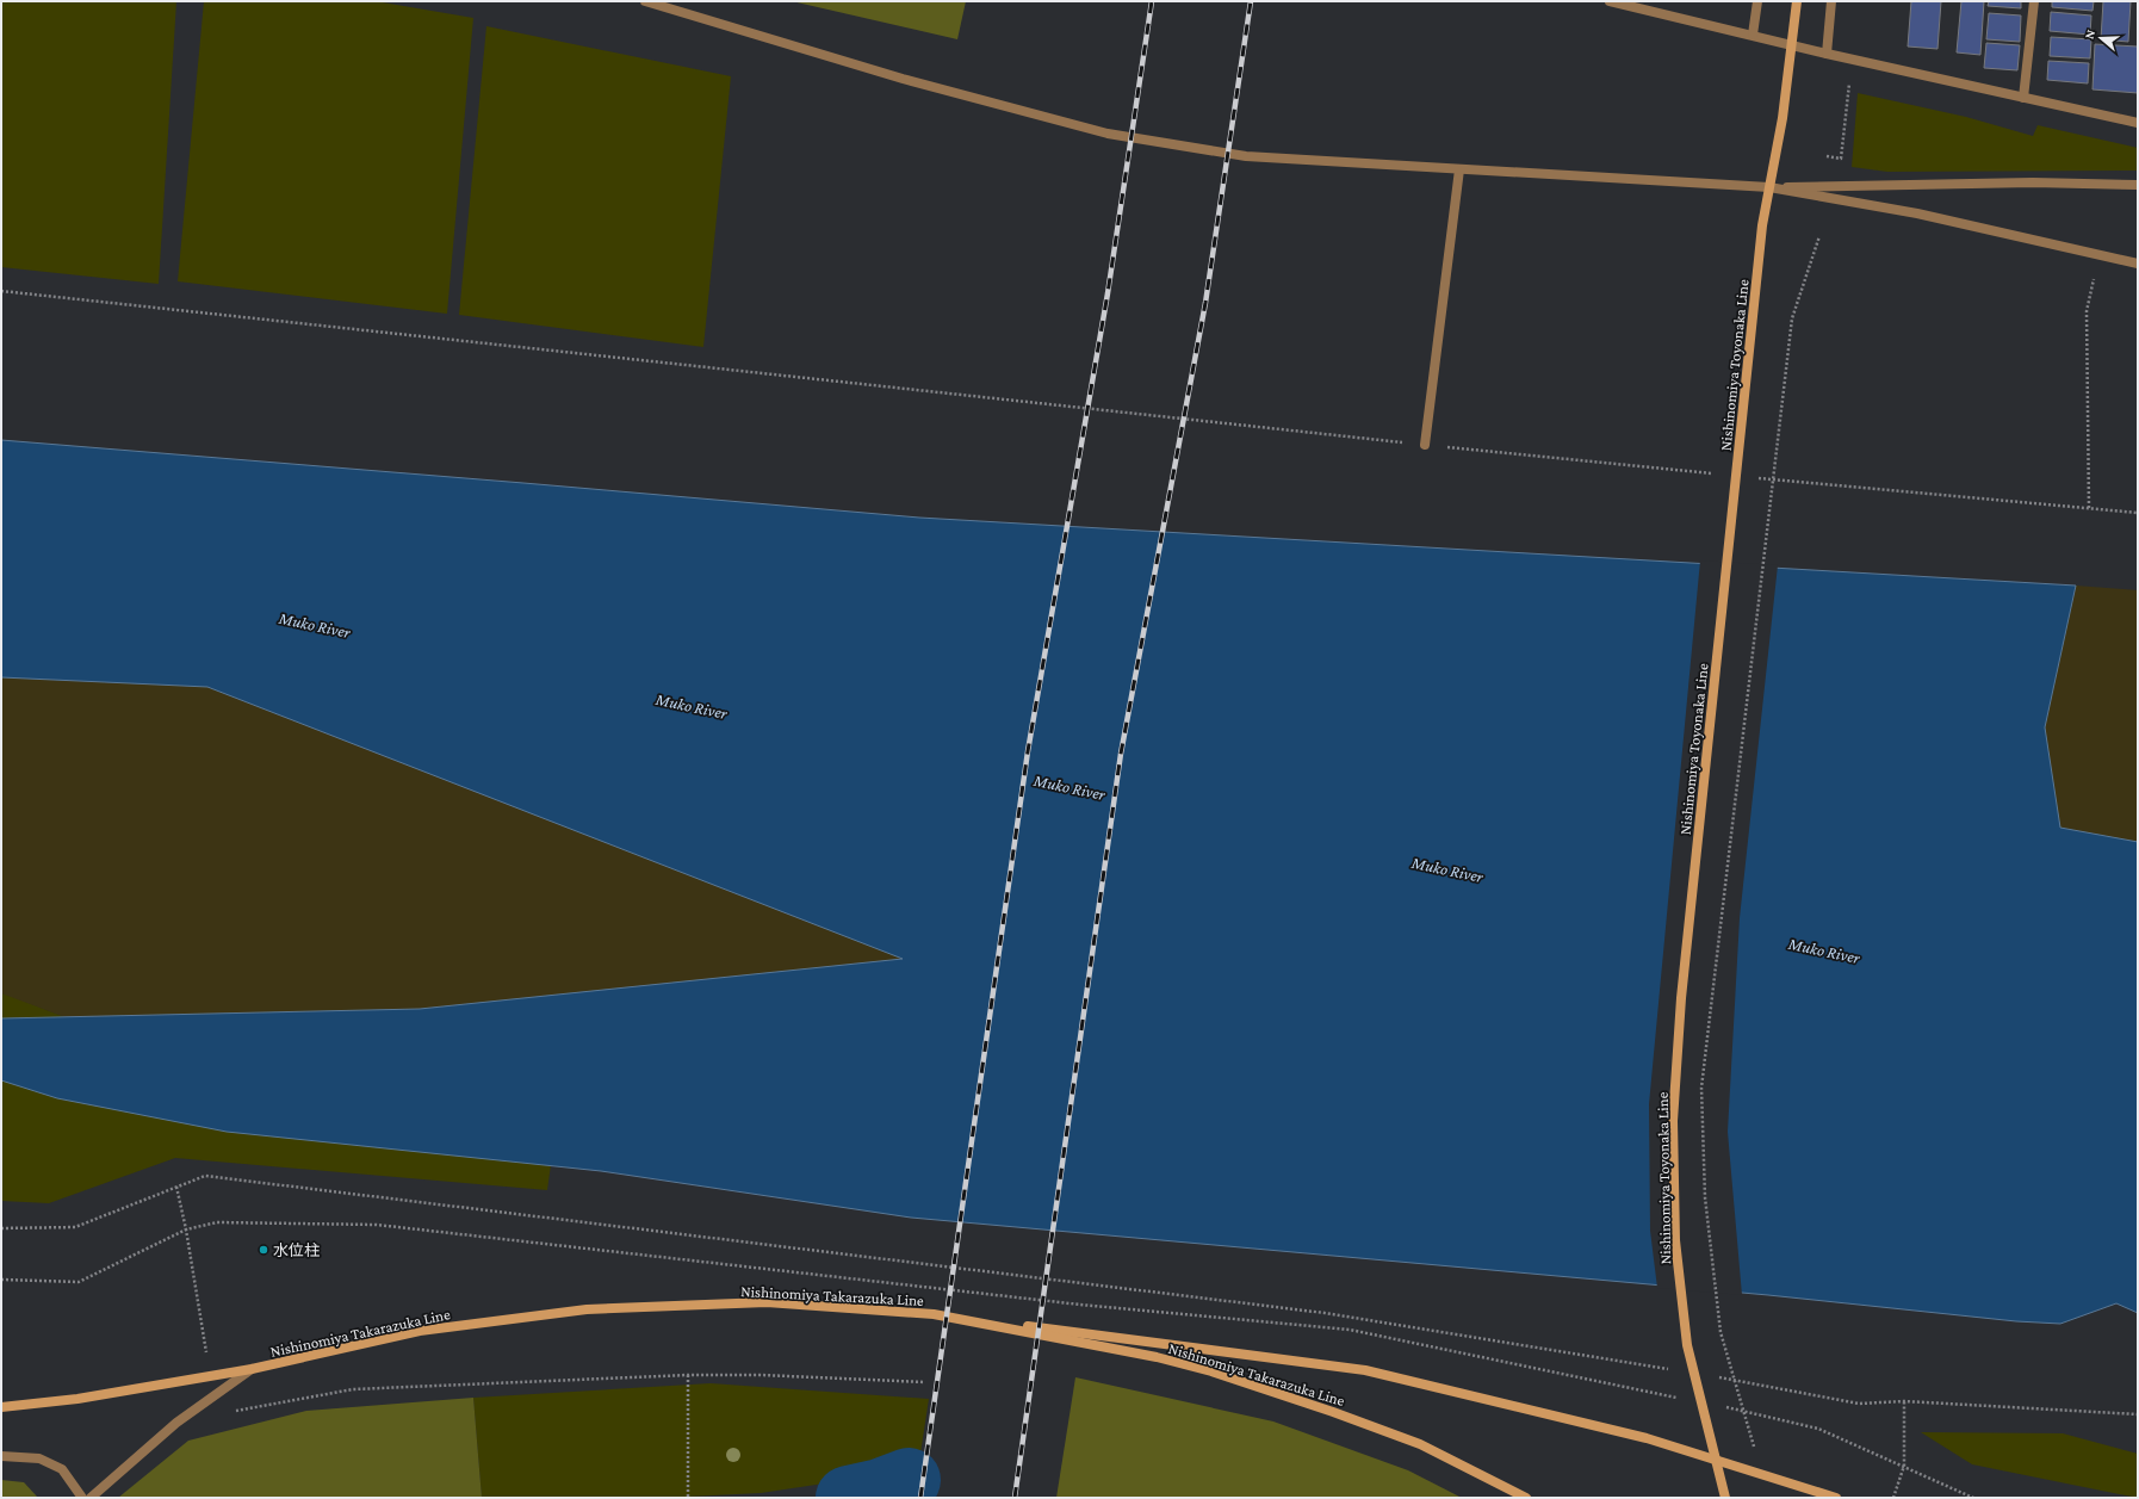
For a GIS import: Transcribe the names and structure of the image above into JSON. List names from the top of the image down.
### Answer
{
  "streets": {
    "main road": ["Nishinomiya Toyonaka Line", "Nishinomiya Takarazuka Line"]
  },
  "water": ["Muko River"],
  "places": ["水位柱"],
  "north": "left"
}
